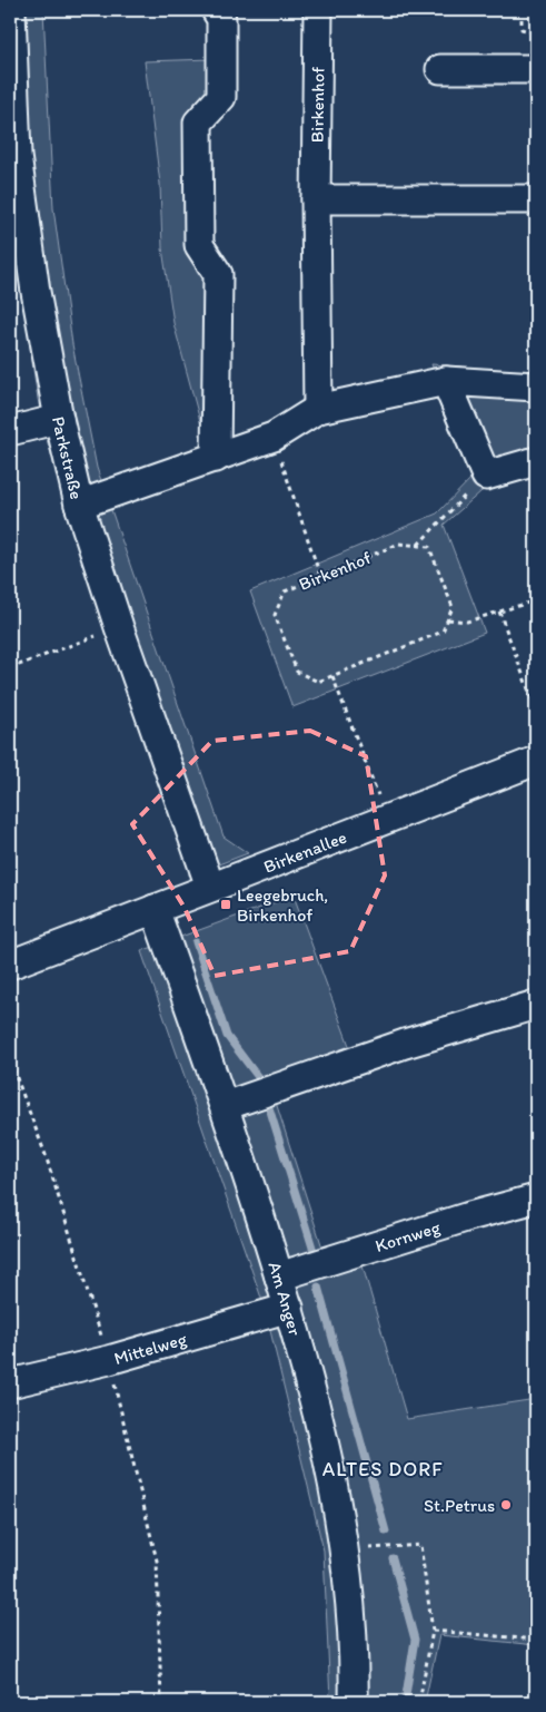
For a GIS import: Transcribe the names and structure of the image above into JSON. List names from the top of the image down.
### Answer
{
  "streets": {
    "street": [
      "Birkenhof",
      "Parkstraße",
      "Birkenallee",
      "Kornweg",
      "Am Anger",
      "Mittelweg"
    ]
  },
  "crossings": [
    ["Parkstraße", "Birkenallee"],
    ["Birkenallee", "Am Anger"],
    ["Kornweg", "Am Anger"],
    ["Am Anger", "Mittelweg"]
  ],
  "districts": ["ALTES DORF"],
  "places": {
    "transit": ["Leegebruch, Birkenhof"],
    "other": ["St.Petrus"]
  }
}
